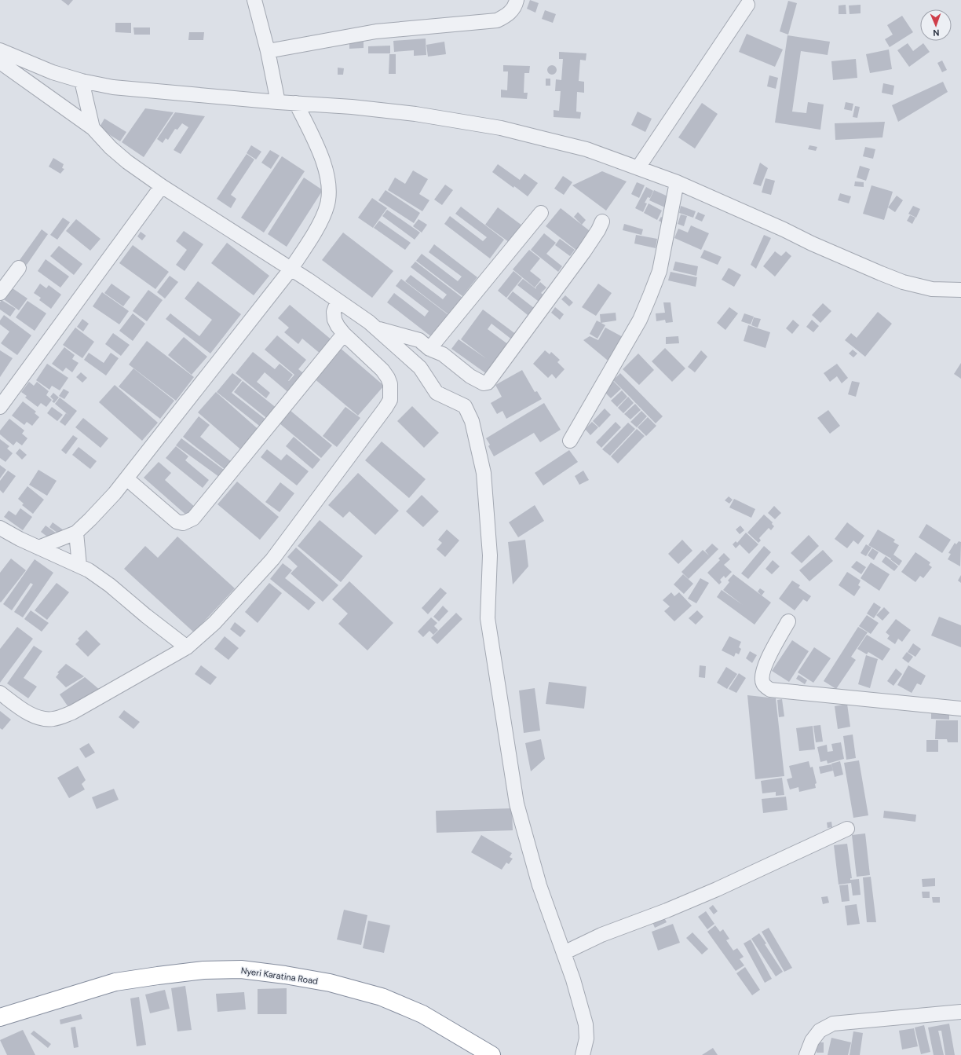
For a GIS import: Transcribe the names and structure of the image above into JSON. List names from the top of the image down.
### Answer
{
  "streets": {
    "highway": ["Nyeri Karatina Road"]
  },
  "north": "bottom"
}
